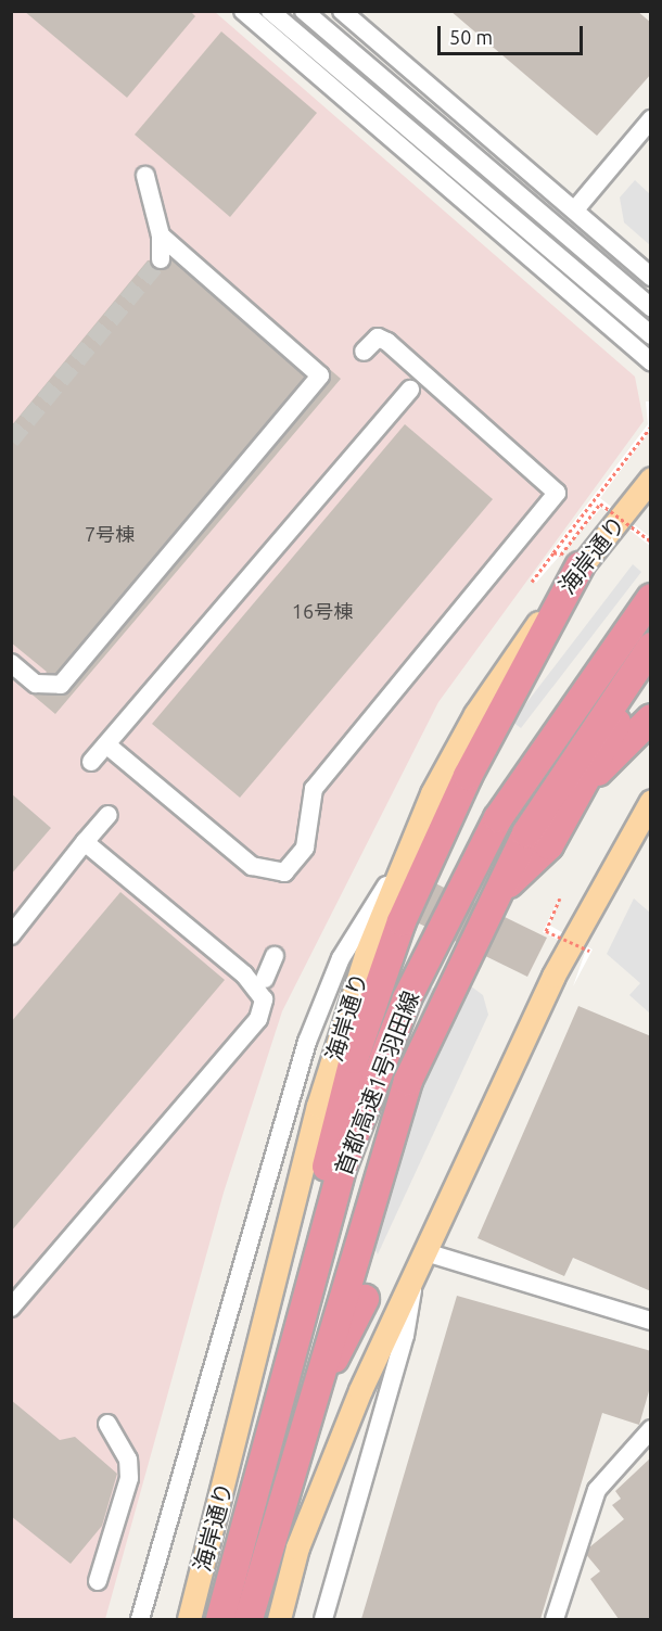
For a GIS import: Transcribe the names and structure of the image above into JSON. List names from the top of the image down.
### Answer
{
  "streets": {
    "highway": ["首都高速1号羽田線"],
    "main road": ["海岸通り"]
  },
  "house_numbers": ["7号棟", "16号棟"],
  "scale_bar": "50 m"
}
